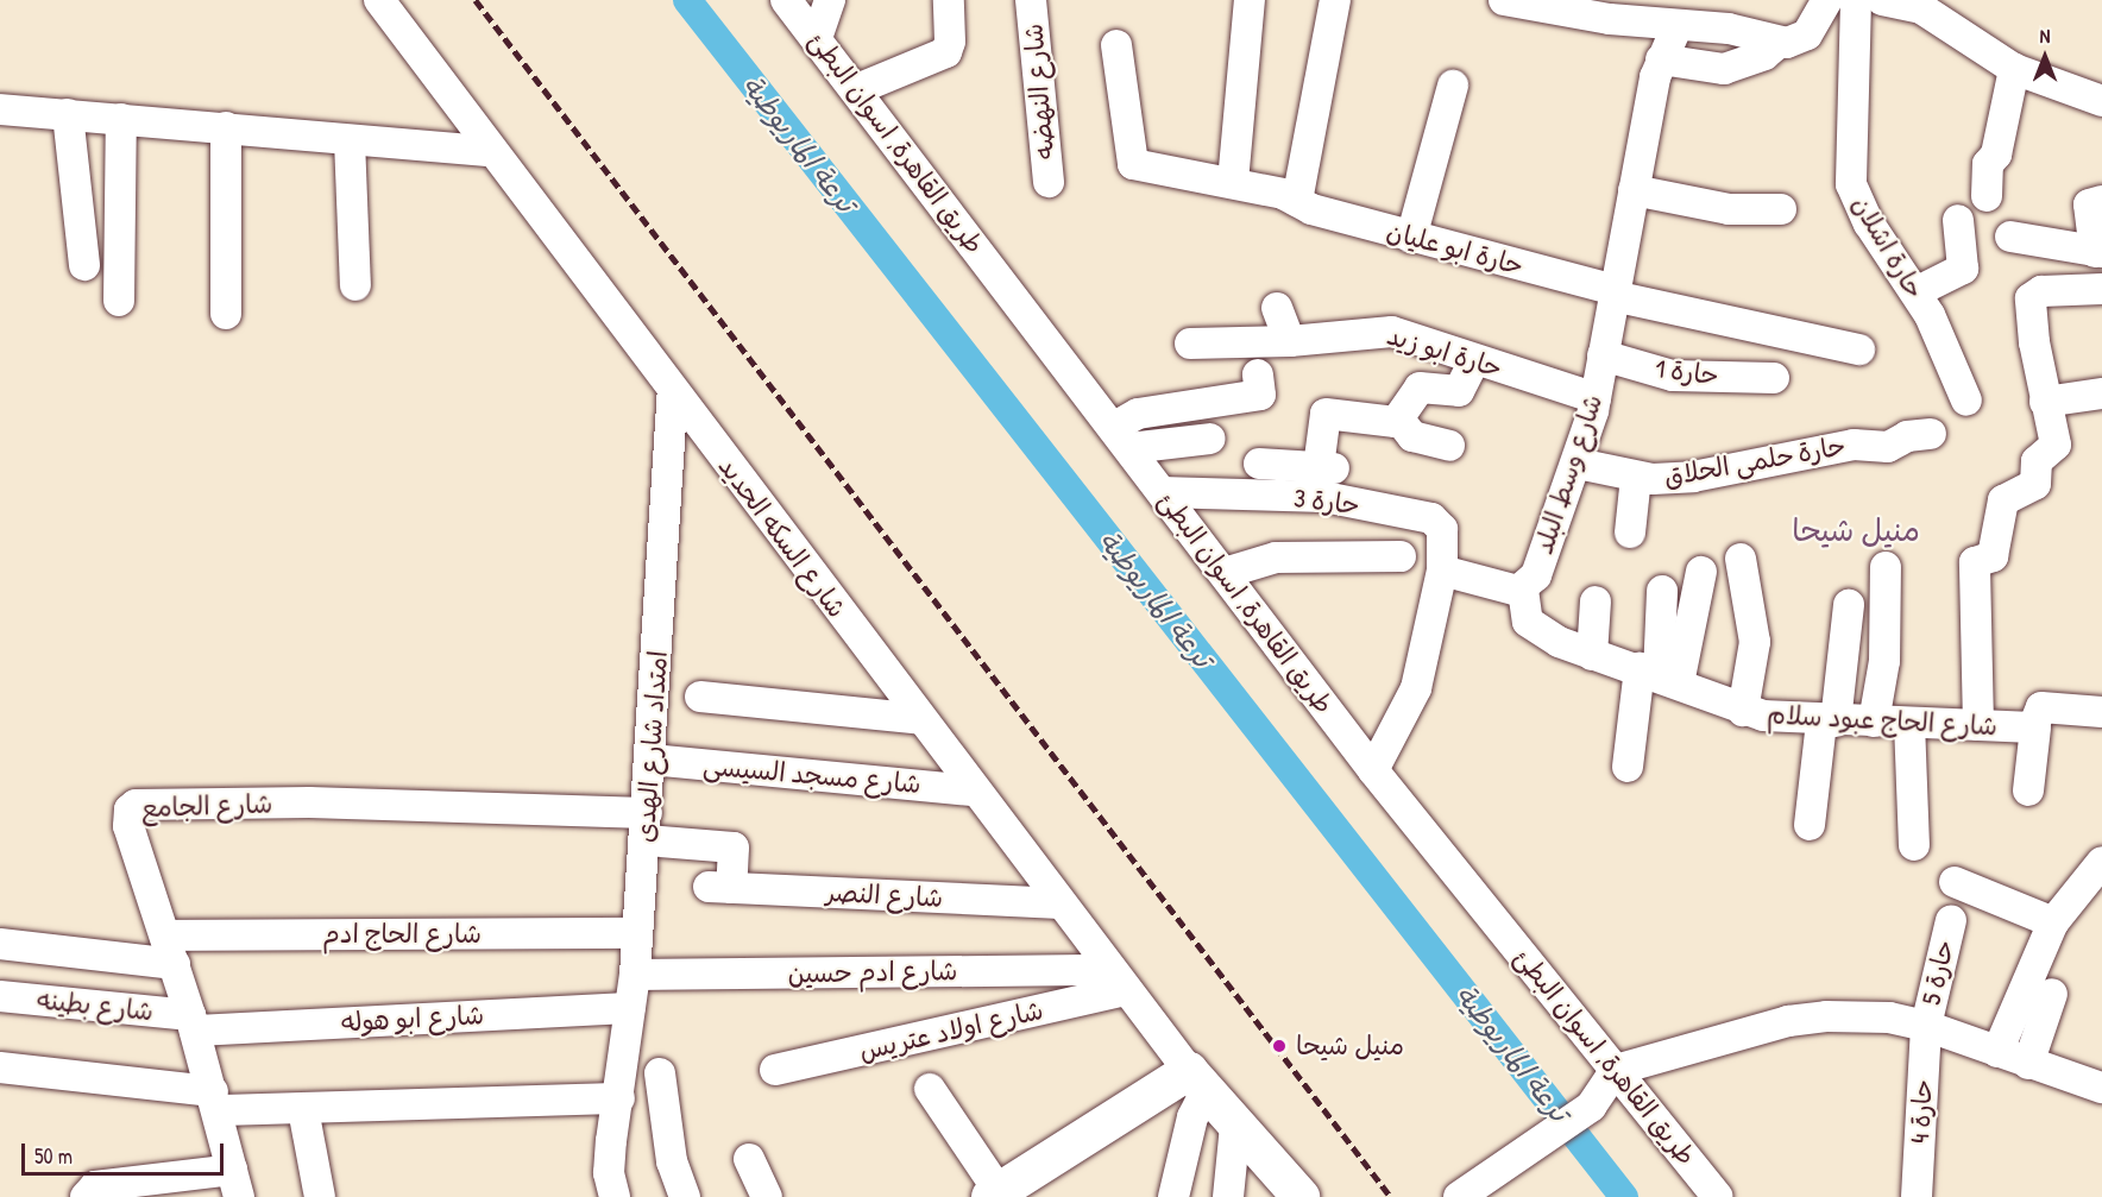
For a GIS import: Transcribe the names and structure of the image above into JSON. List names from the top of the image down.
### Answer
{
  "streets": {
    "street": [
      "شارع النهضه",
      "طريق القاهرة, اسوان البطئ",
      "حارة اشلان",
      "حارة ابو عليان",
      "حارة ابو زيد",
      "حارة 1",
      "حارة حلمى الحلاق",
      "شارع وسط البلد",
      "حارة 3",
      "شارع السكه الحديد",
      "شارع الحاج عبود سلام",
      "امتداد شارع الهدى",
      "شارع مسجد السيسى",
      "شارع الجامع",
      "شارع النصر",
      "شارع الحاج ادم",
      "شارع ادم حسين",
      "حارة 5",
      "شارع بطينه",
      "شارع ابو هوله",
      "شارع اولاد عتريس",
      "حارة 4"
    ]
  },
  "crossings": [
    ["طريق القاهرة, اسوان البطئ", "حارة 3"],
    ["حارة ابو عليان", "شارع وسط البلد"],
    ["حارة ابو زيد", "شارع وسط البلد"],
    ["حارة 1", "شارع وسط البلد"],
    ["حارة حلمى الحلاق", "شارع وسط البلد"],
    ["شارع وسط البلد", "شارع الحاج عبود سلام"],
    ["شارع السكه الحديد", "امتداد شارع الهدى"],
    ["شارع السكه الحديد", "شارع مسجد السيسى"],
    ["شارع السكه الحديد", "شارع النصر"],
    ["شارع السكه الحديد", "شارع ادم حسين"],
    ["شارع السكه الحديد", "شارع اولاد عتريس"],
    ["امتداد شارع الهدى", "شارع مسجد السيسى"],
    ["امتداد شارع الهدى", "شارع الجامع"],
    ["امتداد شارع الهدى", "شارع النصر"],
    ["امتداد شارع الهدى", "شارع الحاج ادم"],
    ["امتداد شارع الهدى", "شارع ادم حسين"],
    ["امتداد شارع الهدى", "شارع ابو هوله"],
    ["شارع الجامع", "شارع النصر"],
    ["شارع الجامع", "شارع الحاج ادم"],
    ["شارع الجامع", "شارع بطينه"],
    ["شارع الجامع", "شارع ابو هوله"],
    ["شارع ادم حسين", "شارع اولاد عتريس"],
    ["حارة 5", "حارة 4"],
    ["شارع بطينه", "شارع ابو هوله"]
  ],
  "districts": ["منيل شيحا"],
  "water": ["ترعة الماريوطية"],
  "places": ["منيل شيحا"],
  "scale_bar": "50 m",
  "north": "top"
}
